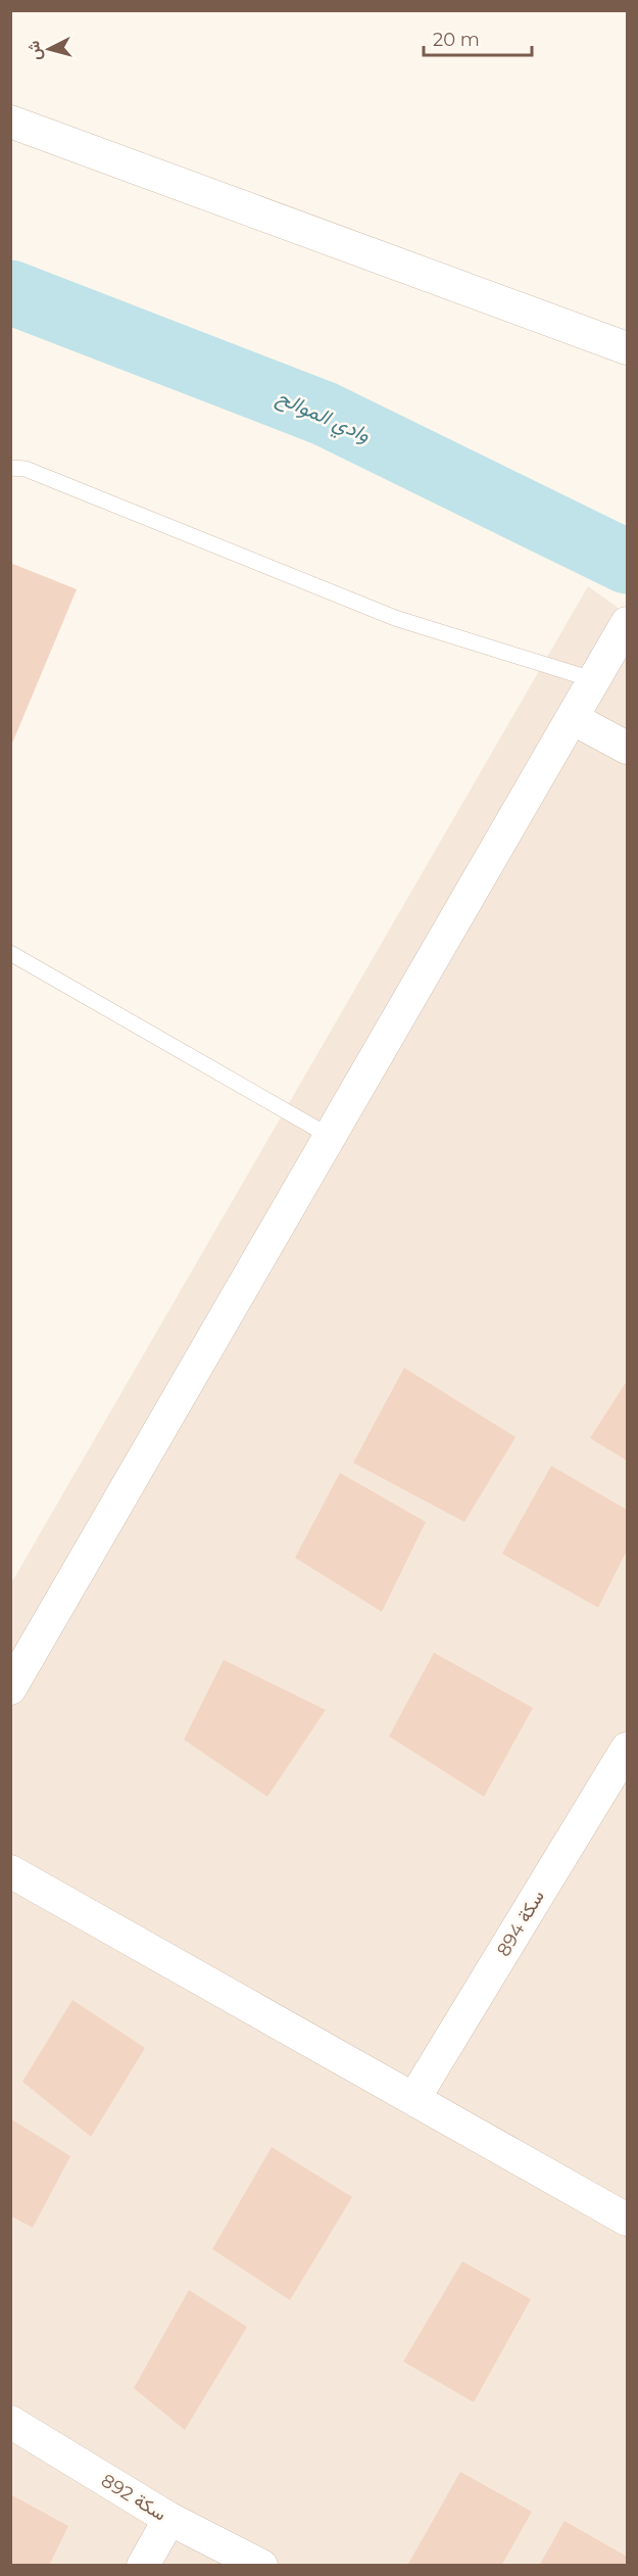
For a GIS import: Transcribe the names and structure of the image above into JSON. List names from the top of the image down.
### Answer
{
  "streets": {
    "street": ["سكة 894", "سكة 892"]
  },
  "water": ["وادي الموالح"],
  "scale_bar": "20 m",
  "north": "left"
}
